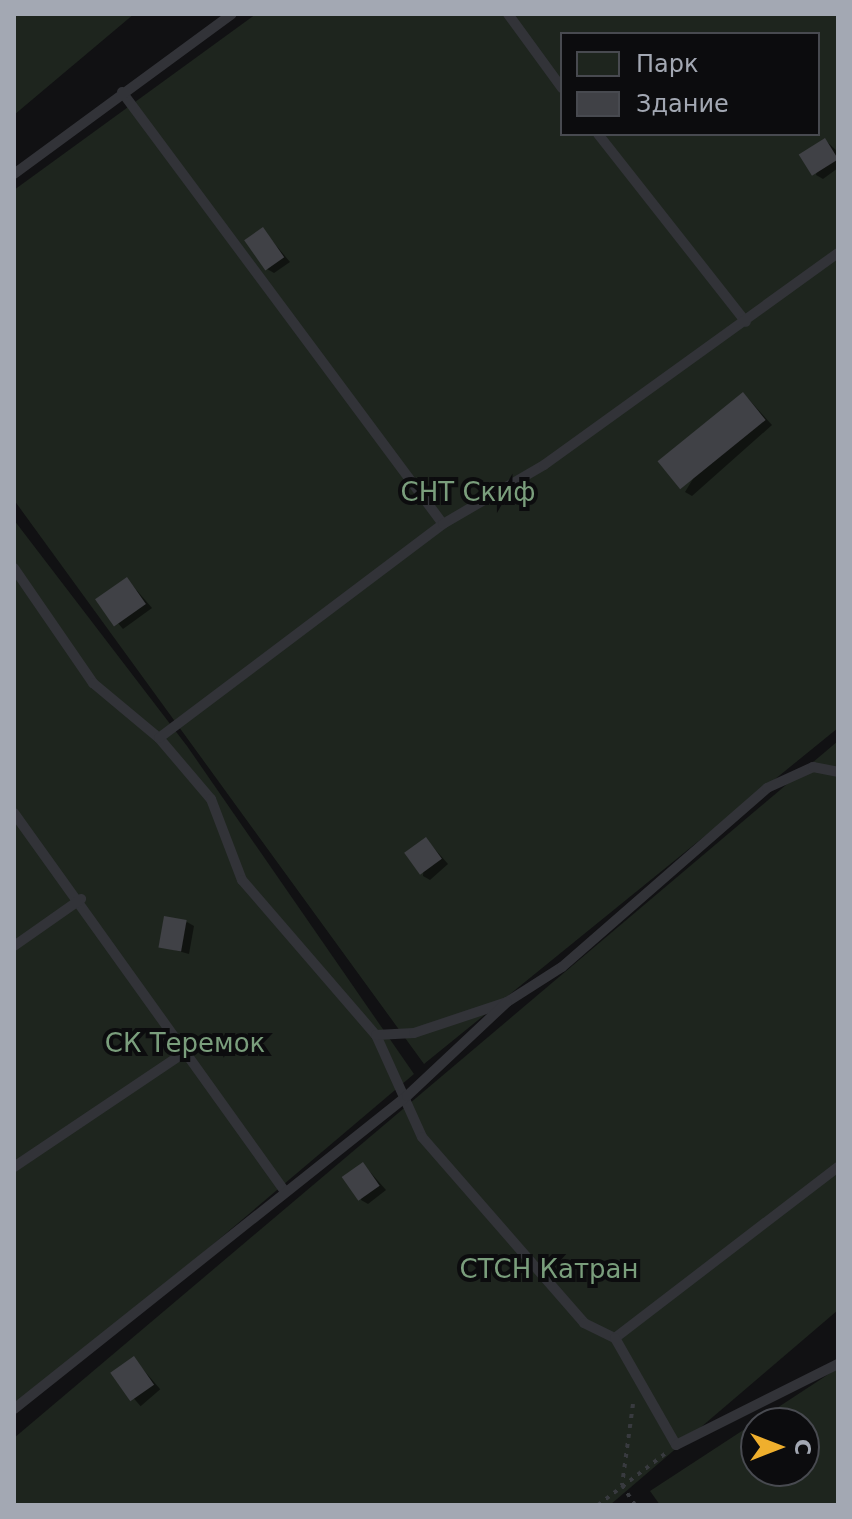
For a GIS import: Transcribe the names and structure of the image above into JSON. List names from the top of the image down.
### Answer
{
  "parks": ["СНТ Скиф", "СК Теремок", "СТСН Катран"],
  "legend": ["Парк", "Здание"],
  "north": "right"
}
